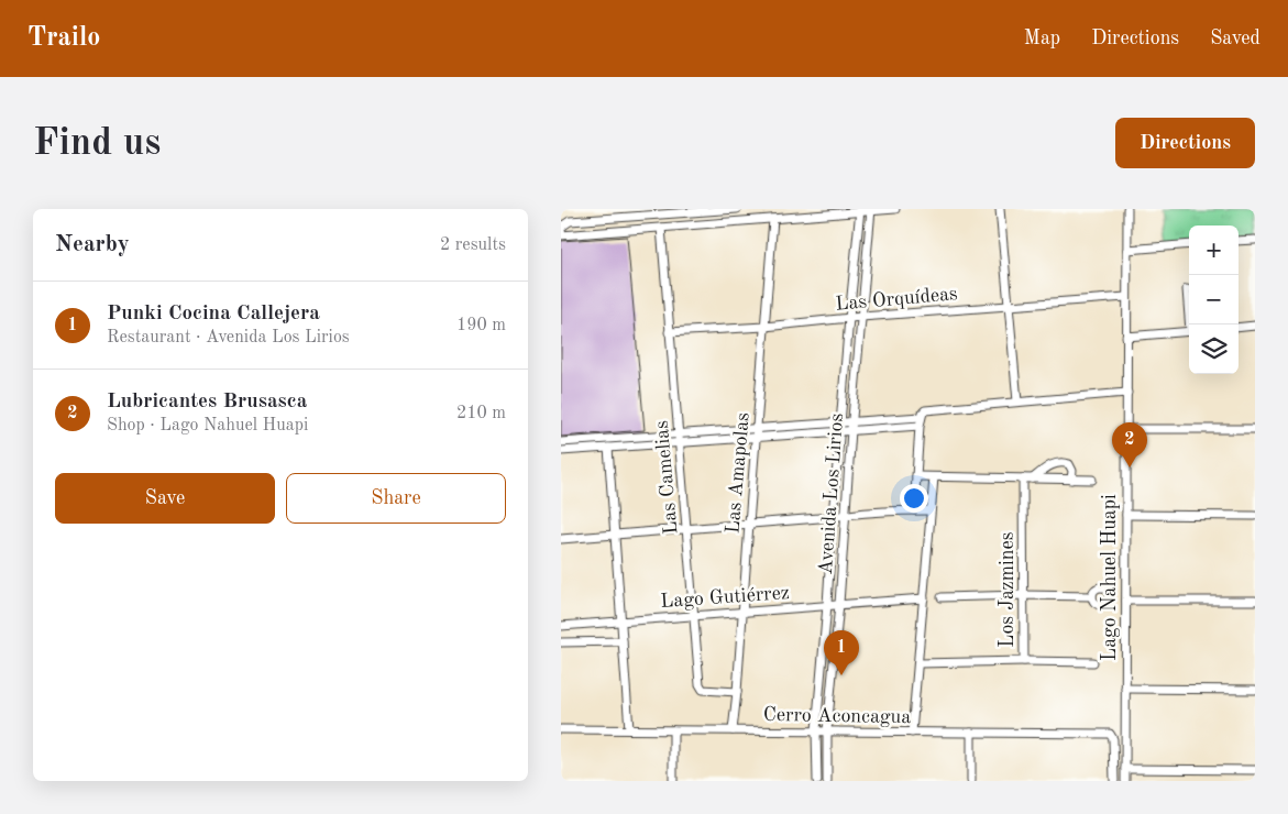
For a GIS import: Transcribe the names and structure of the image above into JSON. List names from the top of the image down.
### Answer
{
  "streets": {
    "street": [
      "Las Orquídeas",
      "Las Amapolas",
      "Las Camelias",
      "Avenida Los Lirios",
      "Lago Nahuel Huapi",
      "Los Jazmines",
      "Lago Gutiérrez",
      "Cerro Aconcagua"
    ]
  },
  "crossings": [
    ["Las Orquídeas", "Las Amapolas"],
    ["Las Orquídeas", "Las Camelias"],
    ["Las Orquídeas", "Avenida Los Lirios"],
    ["Las Orquídeas", "Lago Nahuel Huapi"],
    ["Las Amapolas", "Las Camelias"],
    ["Las Amapolas", "Lago Gutiérrez"],
    ["Las Amapolas", "Cerro Aconcagua"],
    ["Las Camelias", "Lago Gutiérrez"],
    ["Avenida Los Lirios", "Lago Gutiérrez"],
    ["Avenida Los Lirios", "Cerro Aconcagua"]
  ],
  "page": {
    "header": "Trailo",
    "nav": ["Map", "Directions", "Saved"],
    "buttons": [
      "Directions",
      ["Save", "Share"]
    ],
    "title": "Find us",
    "heading": ["Nearby", "2 results"],
    "map_buttons": ["+", "−"],
    "list": [
      {
        "mark": "1",
        "name": "Punki Cocina Callejera",
        "note": "Restaurant · Avenida Los Lirios",
        "value": "190 m"
      },
      {
        "mark": "2",
        "name": "Lubricantes Brusasca",
        "note": "Shop · Lago Nahuel Huapi",
        "value": "210 m"
      }
    ],
    "pins": ["2", "1"]
  }
}
